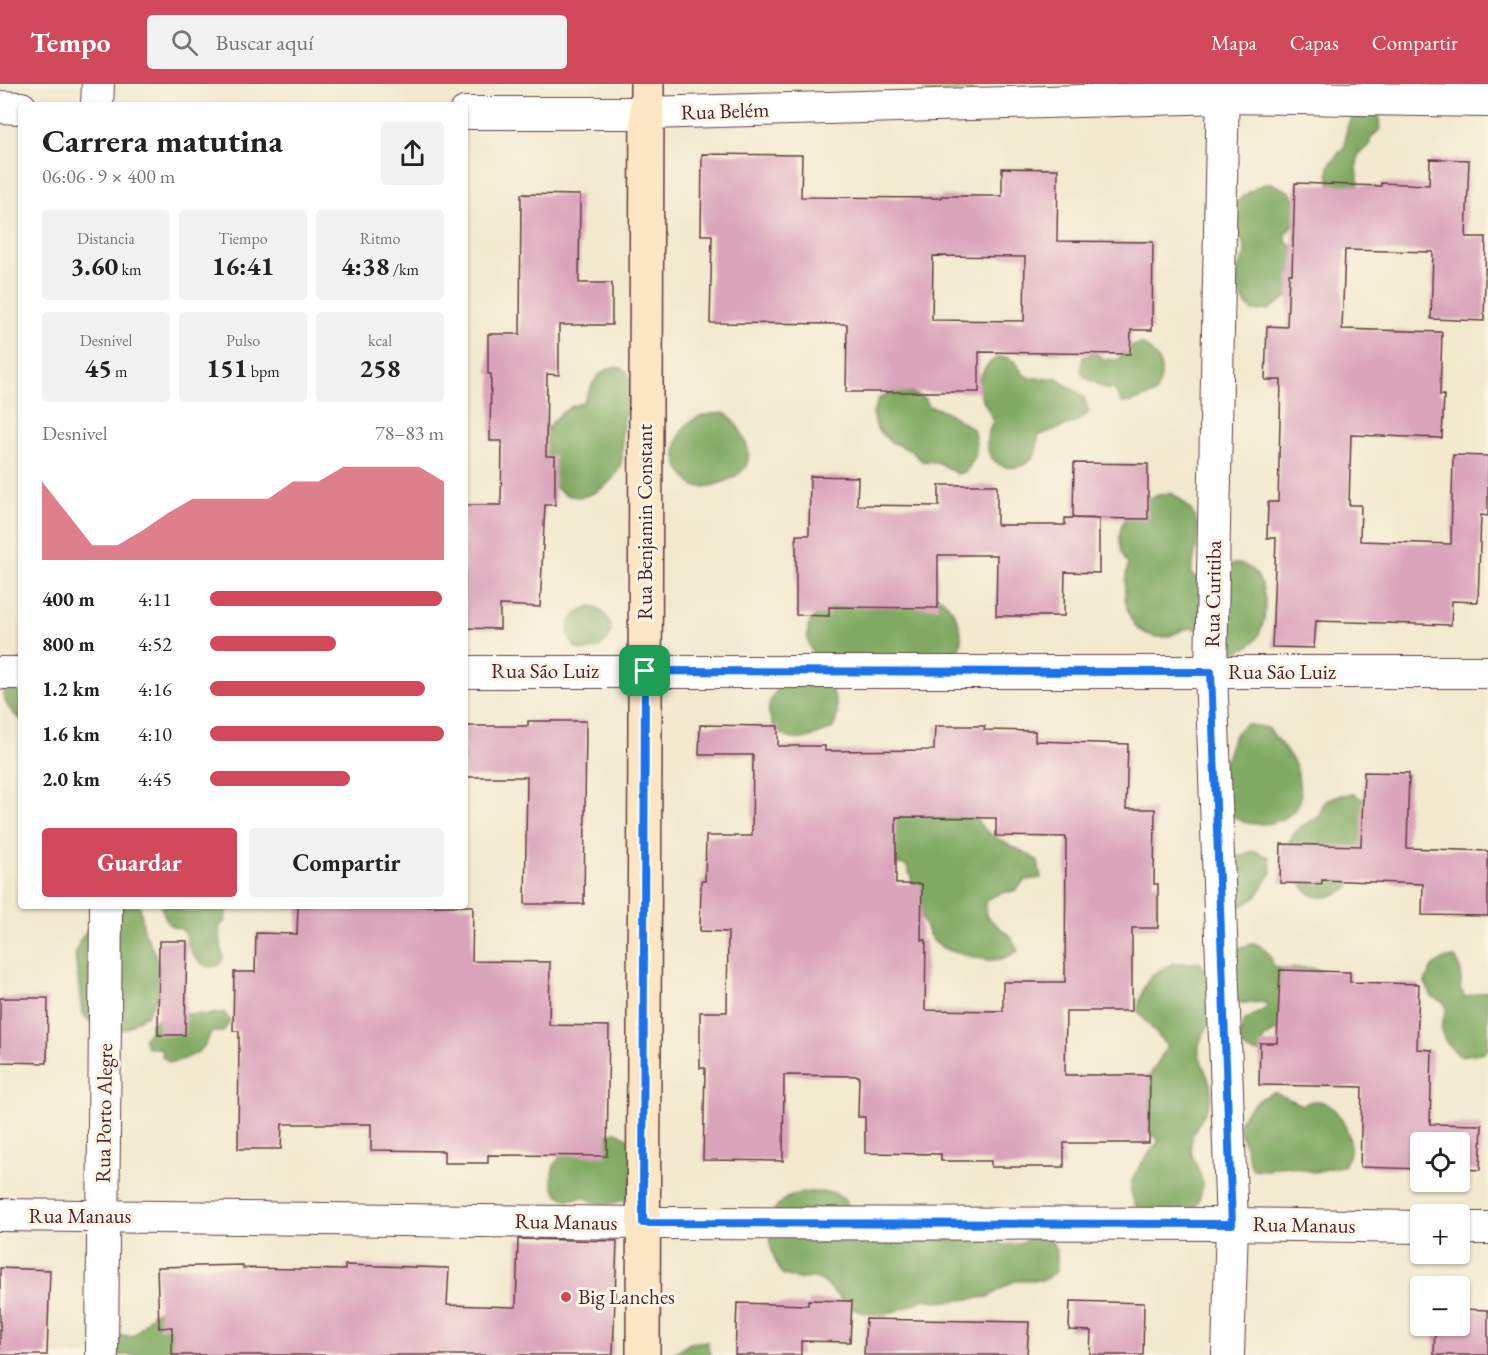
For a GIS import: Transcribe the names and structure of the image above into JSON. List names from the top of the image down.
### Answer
{
  "streets": {
    "street": [
      "Rua Belém",
      "Rua Benjamin Constant",
      "Rua Curitiba",
      "Rua São Luiz",
      "Rua Porto Alegre",
      "Rua Manaus"
    ]
  },
  "crossings": [
    ["Rua Belém", "Rua Benjamin Constant"],
    ["Rua Belém", "Rua Curitiba"],
    ["Rua Benjamin Constant", "Rua São Luiz"],
    ["Rua Benjamin Constant", "Rua Manaus"],
    ["Rua Curitiba", "Rua São Luiz"],
    ["Rua Curitiba", "Rua Manaus"],
    ["Rua Porto Alegre", "Rua Manaus"]
  ],
  "places": ["Big Lanches"],
  "page": {
    "header": "Tempo",
    "search": "Buscar aquí",
    "nav": ["Mapa", "Capas", "Compartir"],
    "heading": ["Carrera matutina", "06:06 · 9 × 400 m"],
    "stats": [
      ["Distancia", "3.60 km"],
      ["Tiempo", "16:41"],
      ["Ritmo", "4:38 /km"],
      ["Desnivel", "45 m"],
      ["Pulso", "151 bpm"],
      ["kcal", "258"]
    ],
    "chart": ["Desnivel", "78–83 m"],
    "list": [
      {
        "name": "400 m",
        "note": "4:11"
      },
      {
        "name": "800 m",
        "note": "4:52"
      },
      {
        "name": "1.2 km",
        "note": "4:16"
      },
      {
        "name": "1.6 km",
        "note": "4:10"
      },
      {
        "name": "2.0 km",
        "note": "4:45"
      }
    ],
    "buttons": ["Guardar", "Compartir"],
    "map_buttons": ["+", "−"]
  }
}
